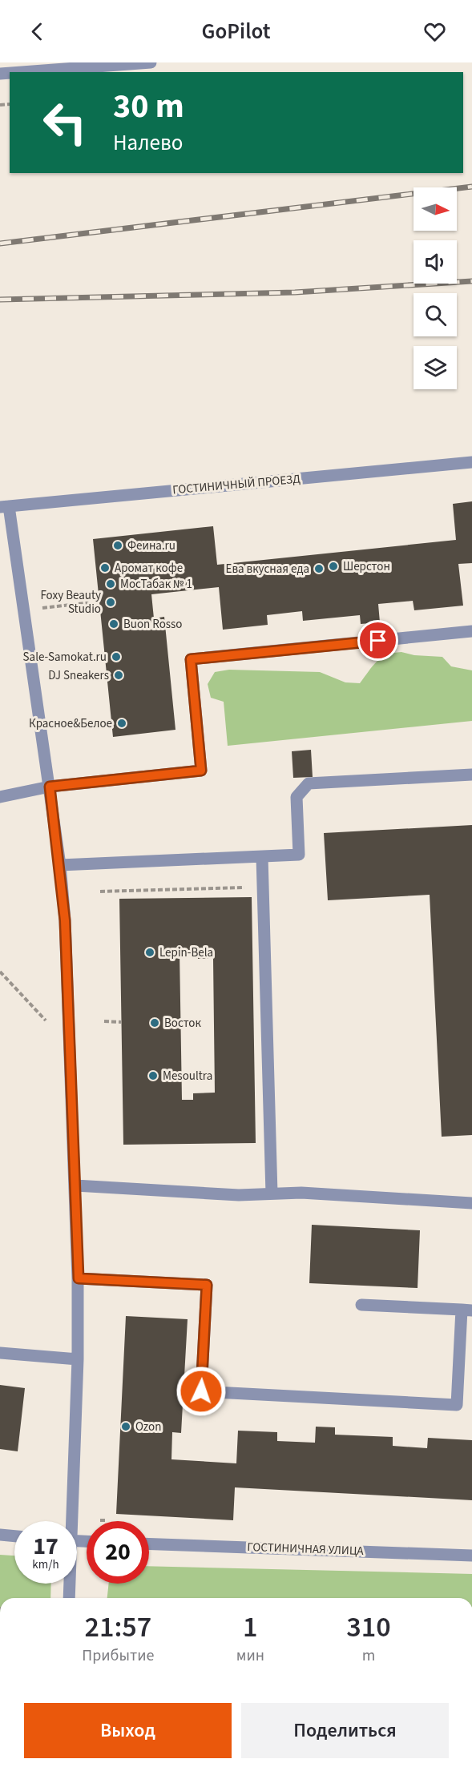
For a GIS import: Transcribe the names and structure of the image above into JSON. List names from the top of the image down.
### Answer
{
  "streets": {
    "street": ["ГОСТИНИЧНЫЙ ПРОЕЗД", "ГОСТИНИЧНАЯ УЛИЦА"]
  },
  "places": [
    "Феина.ru",
    "Шерстон",
    "Аромат кофе",
    "Ева вкусная еда",
    "МосТабак № 1",
    "Foxy Beauty Studio",
    "Buon Rosso",
    "Sale-Samokat.ru",
    "DJ Sneakers",
    "Красное&Белое",
    "Lepin-Bela",
    "Восток",
    "Mesoultra",
    "Ozon"
  ],
  "north": "right",
  "page": {
    "header": "GoPilot",
    "turn": ["30 m", "Налево"],
    "speed": "17 km/h",
    "limit": "20",
    "eta": [
      "21:57",
      "Прибытие",
      "1",
      "мин",
      "310",
      "m"
    ],
    "buttons": ["Выход", "Поделиться"]
  }
}
